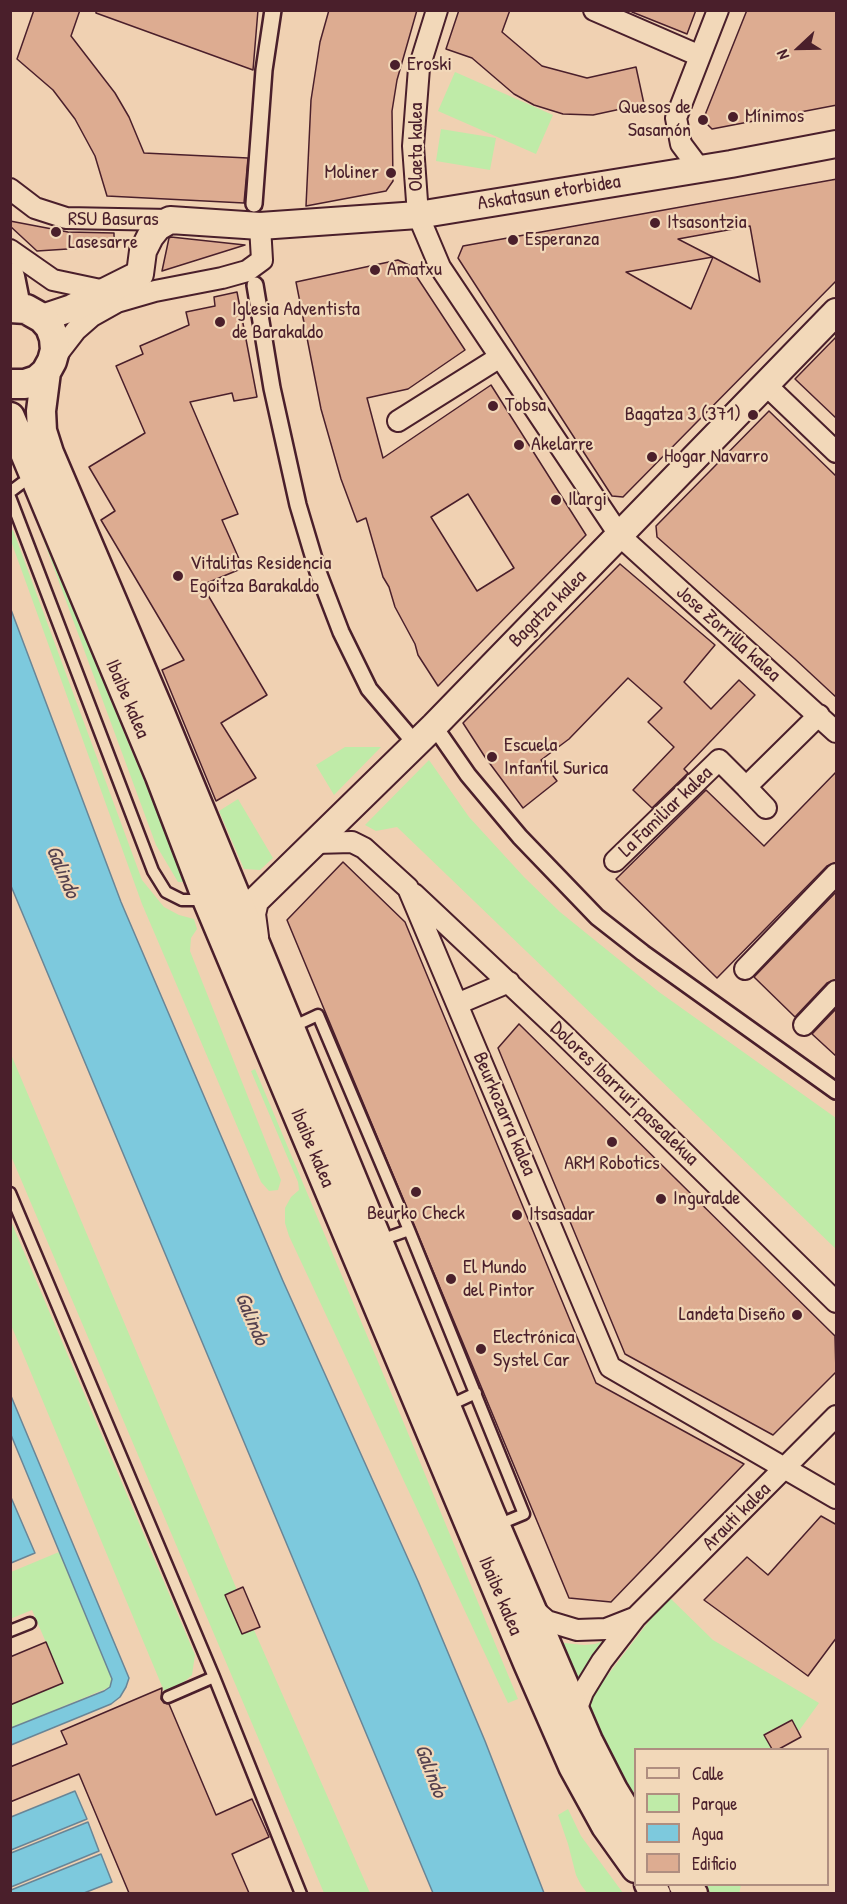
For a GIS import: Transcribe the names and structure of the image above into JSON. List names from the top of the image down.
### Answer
{
  "streets": {
    "main road": ["Ibaibe kalea"],
    "street": [
      "Olaeta kalea",
      "Askatasun etorbidea",
      "Bagatza kalea",
      "Jose Zorrilla kalea",
      "La Familiar kalea",
      "Dolores Ibarruri pasealekua",
      "Beurkozarra kalea",
      "Arauti kalea"
    ]
  },
  "crossings": [
    ["Olaeta kalea", "Askatasun etorbidea"],
    ["Olaeta kalea", "Jose Zorrilla kalea"],
    ["Bagatza kalea", "Jose Zorrilla kalea"],
    ["Bagatza kalea", "Ibaibe kalea"],
    ["Bagatza kalea", "Beurkozarra kalea"],
    ["Ibaibe kalea", "Arauti kalea"],
    ["Dolores Ibarruri pasealekua", "Beurkozarra kalea"],
    ["Beurkozarra kalea", "Arauti kalea"]
  ],
  "water": ["Galindo"],
  "places": [
    "Eroski",
    "Mínimos",
    "Quesos de Sasamón",
    "Moliner",
    "Itsasontzia",
    "RSU Basuras Lasesarre",
    "Esperanza",
    "Amatxu",
    "Iglesia Adventista de Barakaldo",
    "Tobsa",
    "Bagatza 3 (371)",
    "Akelarre",
    "Hogar Navarro",
    "Ilargi",
    "Vitalitas Residencia Egoitza Barakaldo",
    "Escuela Infantil Surica",
    "ARM Robotics",
    "Beurko Check",
    "Inguralde",
    "Itsasadar",
    "El Mundo del Pintor",
    "Landeta Diseño",
    "Electrónica Systel Car"
  ],
  "legend": [
    "Calle",
    "Parque",
    "Agua",
    "Edificio"
  ],
  "north": "left"
}
